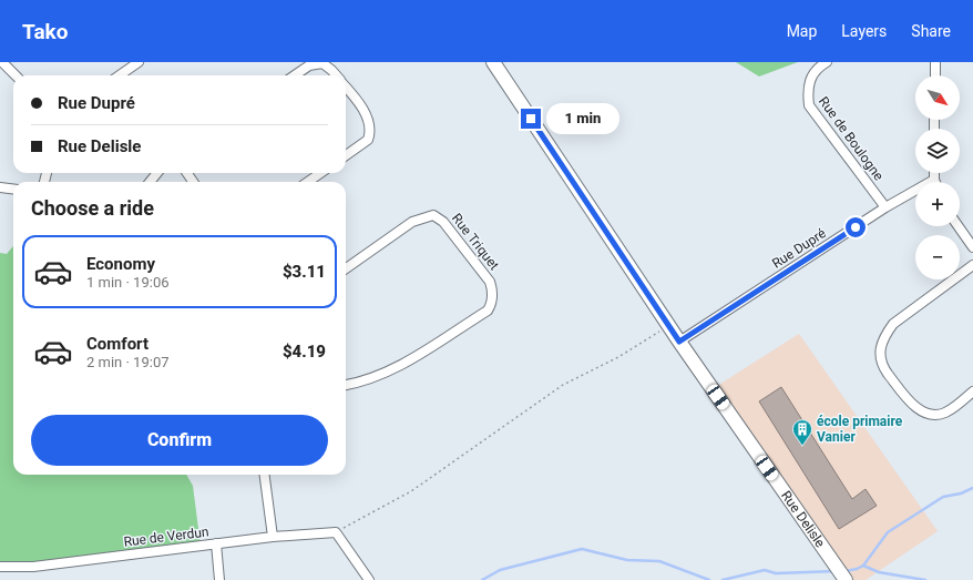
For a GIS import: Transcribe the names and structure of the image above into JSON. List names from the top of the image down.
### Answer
{
  "streets": {
    "street": [
      "Rue de Boulogne",
      "Rue Triquet",
      "Rue Dupré",
      "Rue Delisle",
      "Rue de Verdun"
    ]
  },
  "crossings": [
    ["Rue de Boulogne", "Rue Dupré"],
    ["Rue Dupré", "Rue Delisle"]
  ],
  "places": {
    "building": ["école primaire Vanier"]
  },
  "north": "bottom right",
  "page": {
    "header": "Tako",
    "nav": ["Map", "Layers", "Share"],
    "map_buttons": ["+", "−"],
    "banner": ["Rue Dupré", "Rue Delisle"],
    "bubble": "1 min",
    "heading": "Choose a ride",
    "list": [
      {
        "name": "Economy",
        "note": "1 min · 19:06",
        "value": "$3.11"
      },
      {
        "name": "Comfort",
        "note": "2 min · 19:07",
        "value": "$4.19"
      }
    ],
    "buttons": "Confirm"
  }
}
